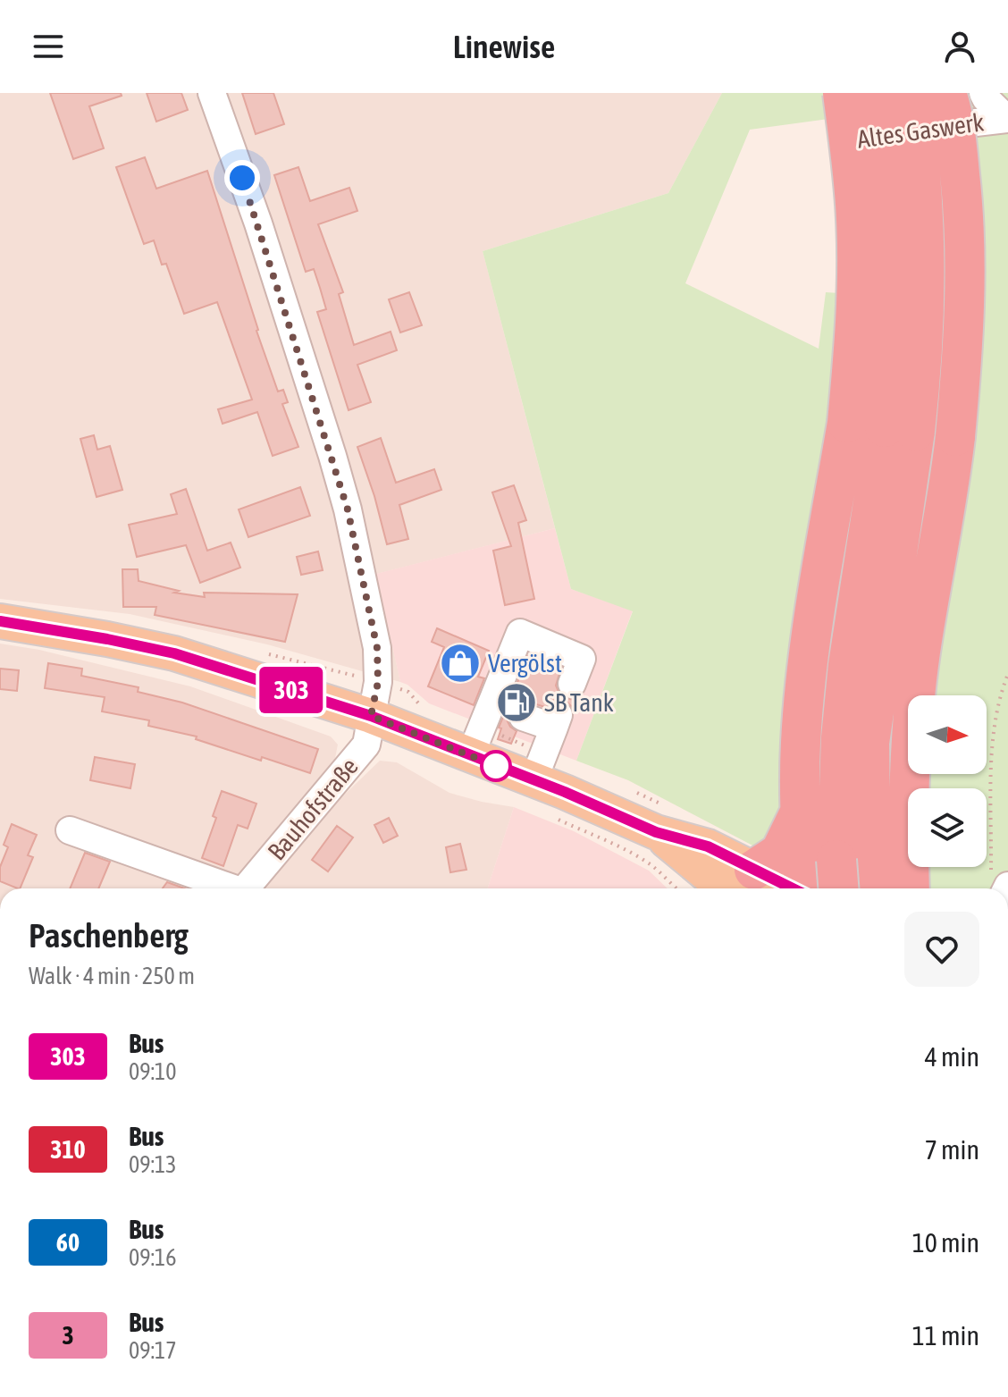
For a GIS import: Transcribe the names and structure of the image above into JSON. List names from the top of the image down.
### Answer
{
  "streets": {
    "street": ["Altes Gaswerk", "Bauhofstraße"]
  },
  "places": {
    "shop": ["Vergölst"],
    "fuel station": ["SB Tank"]
  },
  "lines": ["bus line 303"],
  "north": "right",
  "page": {
    "header": "Linewise",
    "on_map": "303",
    "heading": ["Paschenberg", "Walk · 4 min · 250 m"],
    "list": [
      {
        "mark": "303",
        "name": "Bus",
        "note": "09:10",
        "value": "4 min"
      },
      {
        "mark": "310",
        "name": "Bus",
        "note": "09:13",
        "value": "7 min"
      },
      {
        "mark": "60",
        "name": "Bus",
        "note": "09:16",
        "value": "10 min"
      },
      {
        "mark": "3",
        "name": "Bus",
        "note": "09:17",
        "value": "11 min"
      }
    ]
  }
}
